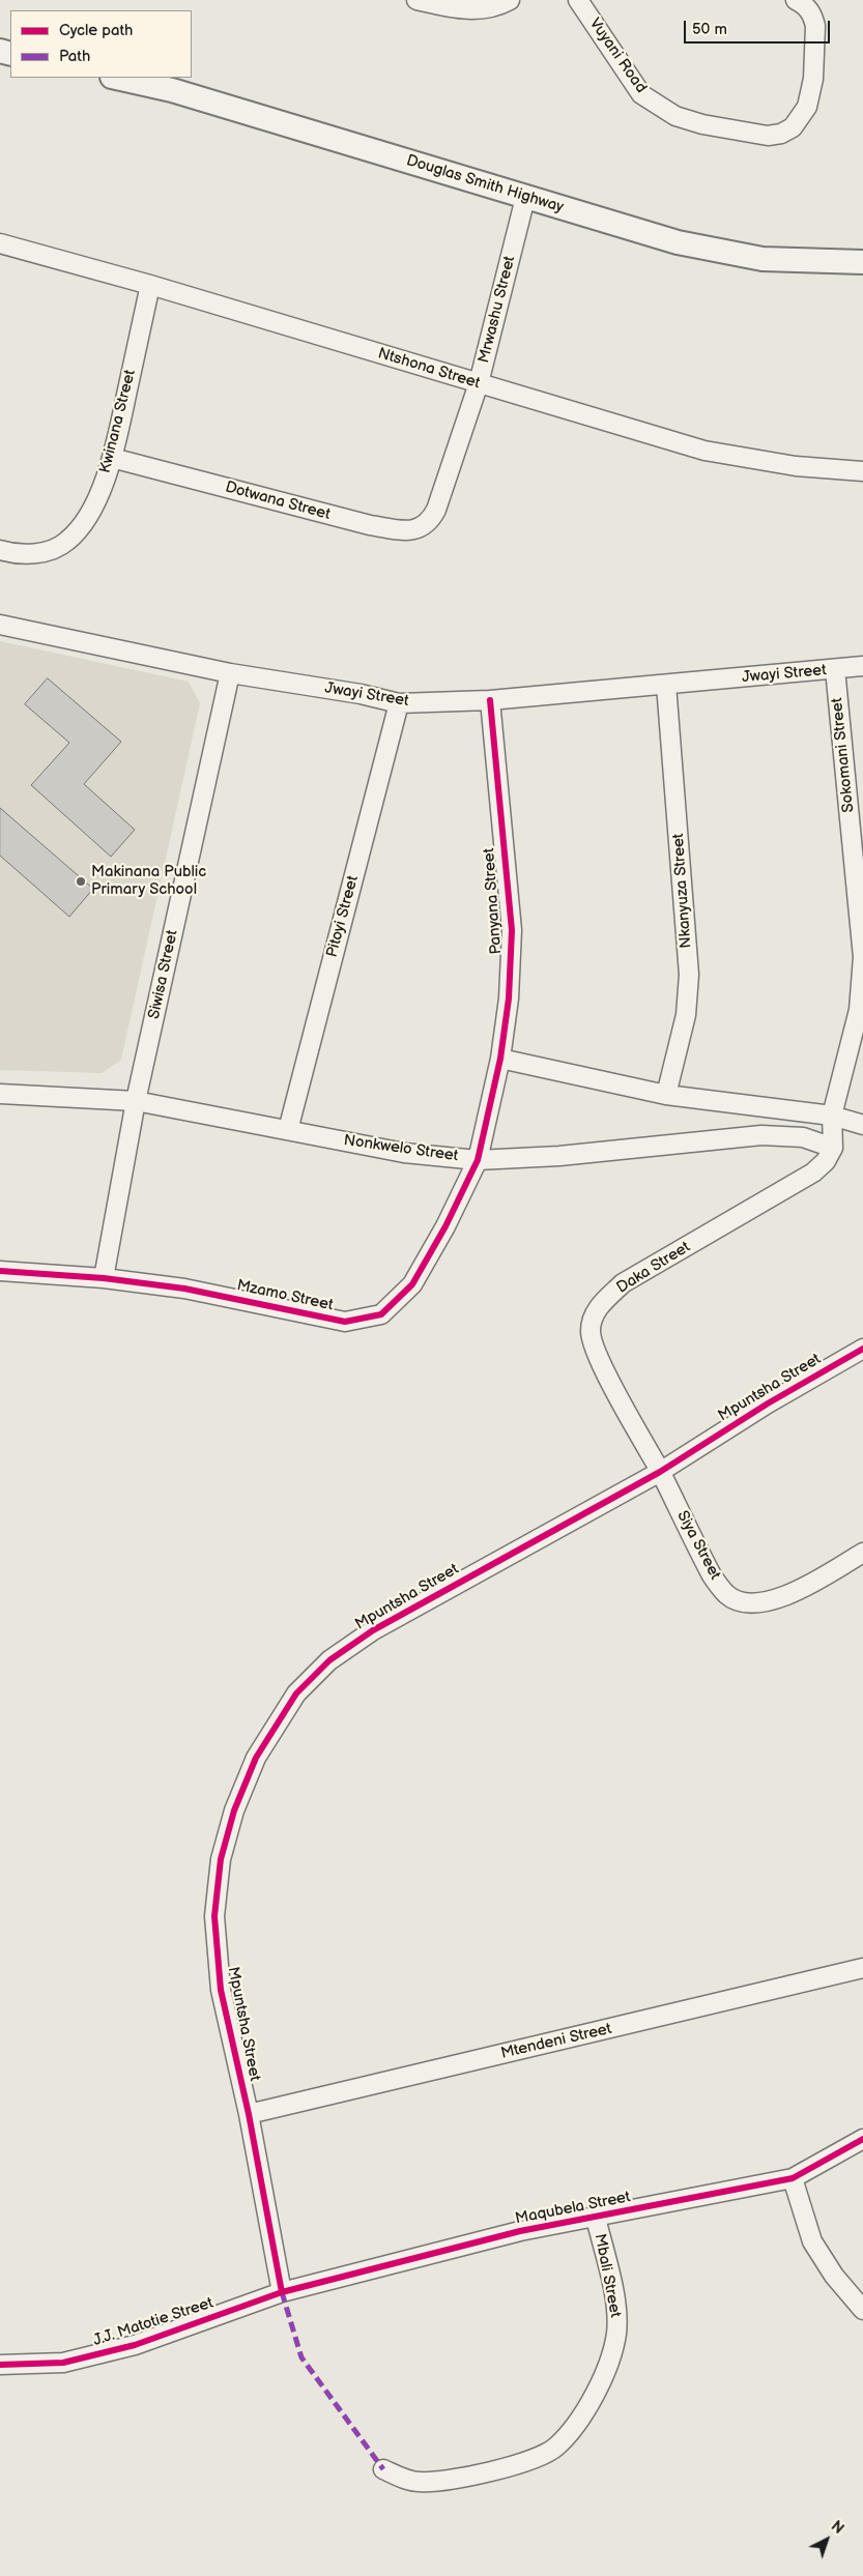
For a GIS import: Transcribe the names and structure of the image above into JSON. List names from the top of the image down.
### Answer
{
  "streets": {
    "street": [
      "Vuyani Road",
      "Douglas Smith Highway",
      "Mrwashu Street",
      "Ntshona Street",
      "Kwinana Street",
      "Dotwana Street",
      "Jwayi Street",
      "Sokomani Street",
      "Nkanyuza Street",
      "Panyana Street",
      "Pitoyi Street",
      "Siwisa Street",
      "Nonkwelo Street",
      "Daka Street",
      "Mzamo Street",
      "Mpuntsha Street",
      "Siya Street",
      "Mtendeni Street",
      "Maqubela Street",
      "Mbali Street",
      "J.J. Matotie Street"
    ]
  },
  "crossings": [
    ["Douglas Smith Highway", "Mrwashu Street"],
    ["Mrwashu Street", "Ntshona Street"],
    ["Mrwashu Street", "Dotwana Street"],
    ["Ntshona Street", "Kwinana Street"],
    ["Kwinana Street", "Dotwana Street"],
    ["Jwayi Street", "Sokomani Street"],
    ["Jwayi Street", "Nkanyuza Street"],
    ["Jwayi Street", "Panyana Street"],
    ["Jwayi Street", "Pitoyi Street"],
    ["Jwayi Street", "Siwisa Street"],
    ["Panyana Street", "Nonkwelo Street"],
    ["Panyana Street", "Mzamo Street"],
    ["Pitoyi Street", "Nonkwelo Street"],
    ["Siwisa Street", "Nonkwelo Street"],
    ["Siwisa Street", "Mzamo Street"],
    ["Nonkwelo Street", "Daka Street"],
    ["Nonkwelo Street", "Mzamo Street"],
    ["Daka Street", "Mpuntsha Street"],
    ["Daka Street", "Siya Street"],
    ["Mpuntsha Street", "Siya Street"],
    ["Mpuntsha Street", "Mtendeni Street"],
    ["Mpuntsha Street", "Maqubela Street"],
    ["Mpuntsha Street", "J.J. Matotie Street"],
    ["Maqubela Street", "Mbali Street"],
    ["Maqubela Street", "J.J. Matotie Street"]
  ],
  "places": ["Makinana Public Primary School"],
  "legend": ["Cycle path", "Path"],
  "scale_bar": "50 m",
  "north": "top right"
}
